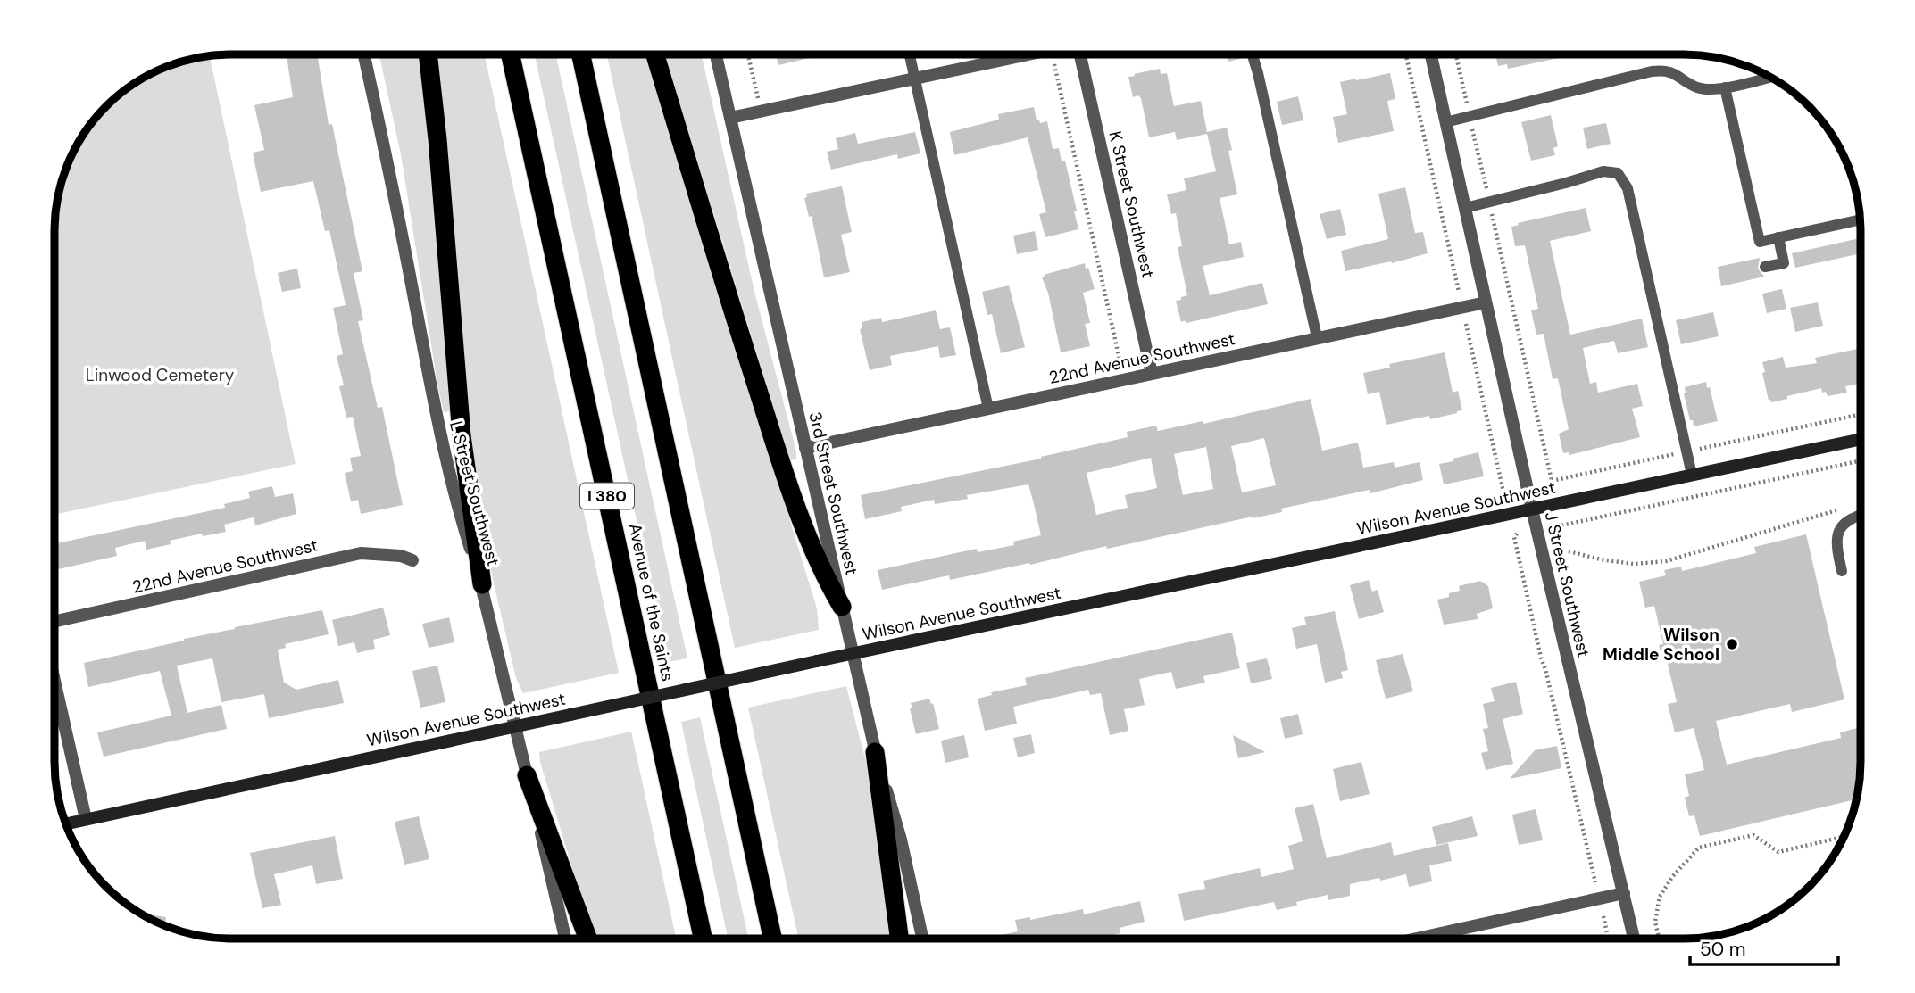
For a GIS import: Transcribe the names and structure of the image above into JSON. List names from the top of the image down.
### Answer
{
  "streets": {
    "highway": ["I 380", "Avenue of the Saints"],
    "main road": ["Wilson Avenue Southwest"],
    "street": [
      "K Street Southwest",
      "22nd Avenue Southwest",
      "L Street Southwest",
      "3rd Street Southwest",
      "J Street Southwest"
    ]
  },
  "crossings": [
    ["K Street Southwest", "22nd Avenue Southwest"],
    ["22nd Avenue Southwest", "3rd Street Southwest"],
    ["22nd Avenue Southwest", "J Street Southwest"],
    ["L Street Southwest", "Wilson Avenue Southwest"],
    ["3rd Street Southwest", "Wilson Avenue Southwest"],
    ["Wilson Avenue Southwest", "J Street Southwest"]
  ],
  "parks": ["Linwood Cemetery"],
  "places": ["Wilson Middle School"],
  "scale_bar": "50 m"
}
